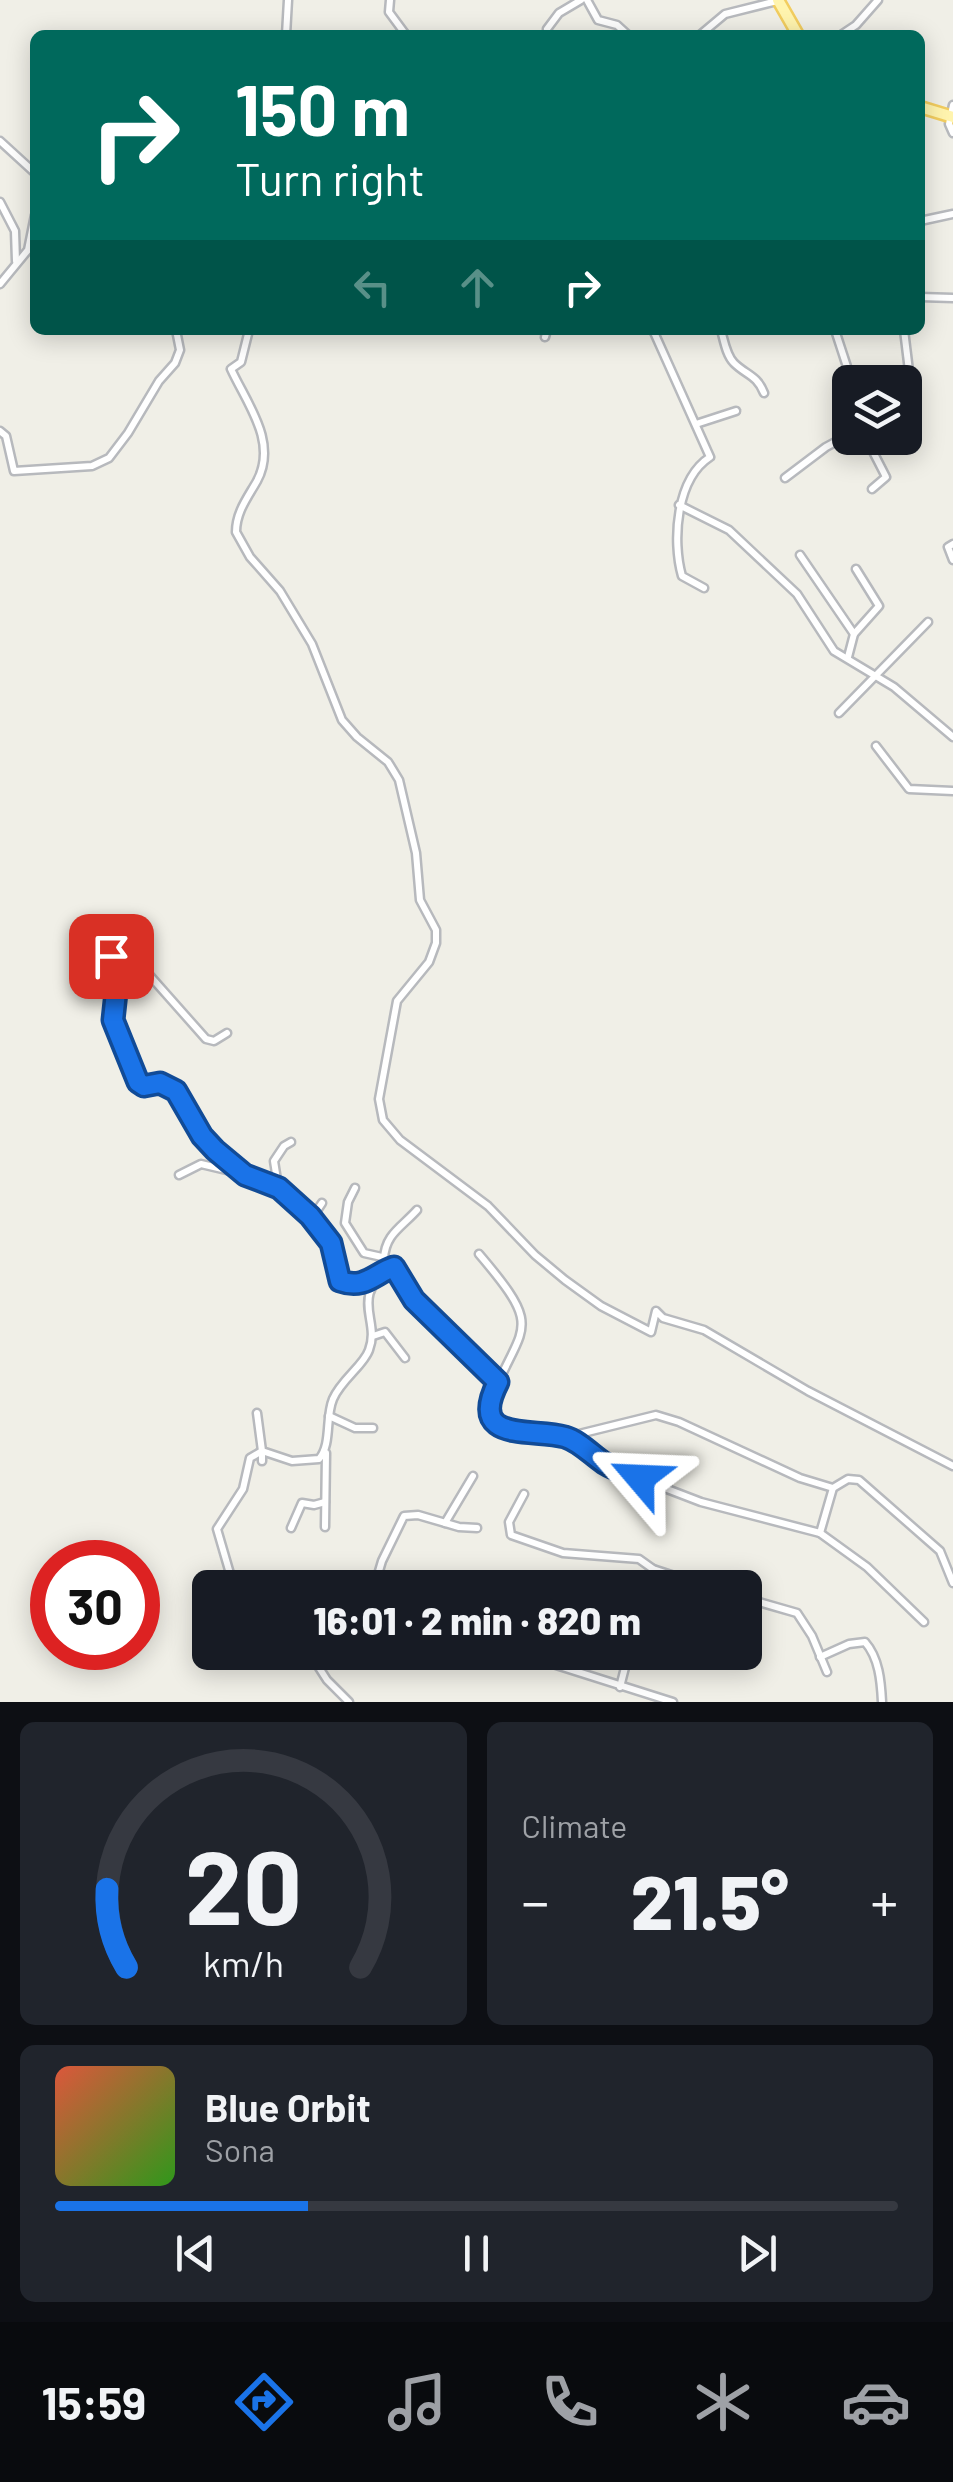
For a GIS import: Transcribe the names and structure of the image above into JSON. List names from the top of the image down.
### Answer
{
  "page": {
    "turn": ["150 m", "Turn right"],
    "limit": "30",
    "trip": "16:01 · 2 min · 820 m",
    "tile": "Climate",
    "heat": ["−", "21.5°", "+"],
    "song": ["Blue Orbit", "Sona"],
    "tabs": "15:59",
    "gauge": ["20", "km/h"]
  }
}
